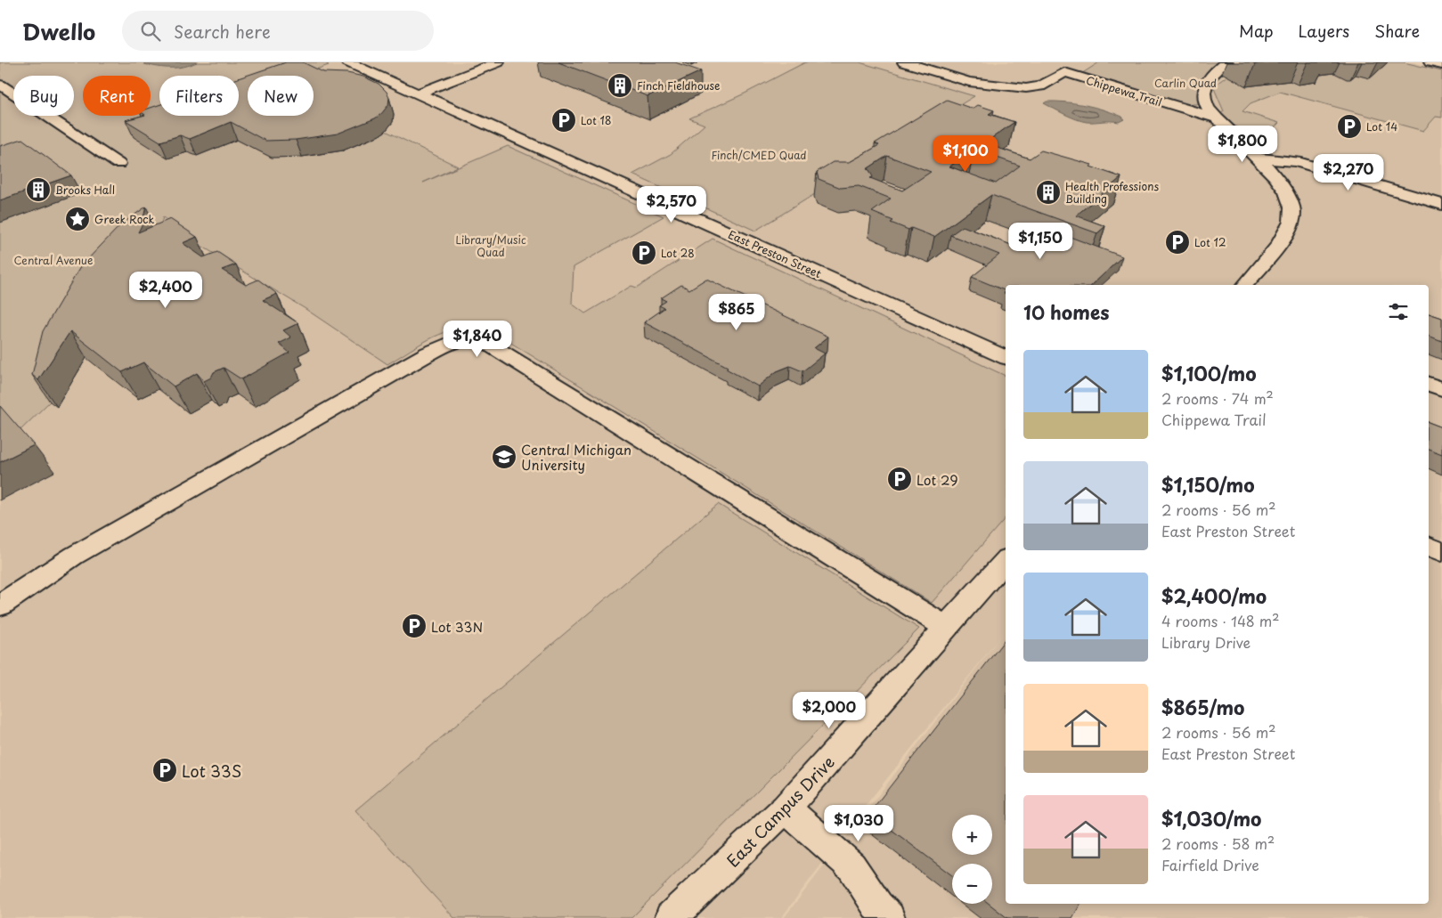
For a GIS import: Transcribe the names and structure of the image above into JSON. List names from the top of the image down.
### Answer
{
  "streets": {
    "street": ["Chippewa Trail", "East Preston Street", "East Campus Drive"]
  },
  "parks": [
    "Carlin Quad",
    "Finch/CMED Quad",
    "Library/Music Quad",
    "Central Avenue"
  ],
  "places": {
    "building": ["Finch Fieldhouse", "Brooks Hall", "Health Professions Building"],
    "parking": [
      "Lot 18",
      "Lot 14",
      "Lot 12",
      "Lot 28",
      "Lot 29",
      "Lot 33N",
      "Lot 33S"
    ],
    "place": ["Greek Rock"],
    "school or university": ["Central Michigan University"]
  },
  "page": {
    "header": "Dwello",
    "search": "Search here",
    "nav": ["Map", "Layers", "Share"],
    "chip": [
      "Buy",
      "Rent",
      "Filters",
      "New"
    ],
    "price": [
      "$1,800",
      "$1,100",
      "$2,270",
      "$2,570",
      "$1,150",
      "$2,400",
      "$865",
      "$1,840",
      "$2,000",
      "$1,030"
    ],
    "heading": "10 homes",
    "list": [
      {
        "name": "$1,100/mo",
        "note": "2 rooms · 74 m² · Chippewa Trail"
      },
      {
        "name": "$1,150/mo",
        "note": "2 rooms · 56 m² · East Preston Street"
      },
      {
        "name": "$2,400/mo",
        "note": "4 rooms · 148 m² · Library Drive"
      },
      {
        "name": "$865/mo",
        "note": "2 rooms · 56 m² · East Preston Street"
      },
      {
        "name": "$1,030/mo",
        "note": "2 rooms · 58 m² · Fairfield Drive"
      }
    ],
    "map_buttons": ["+", "−"]
  }
}
